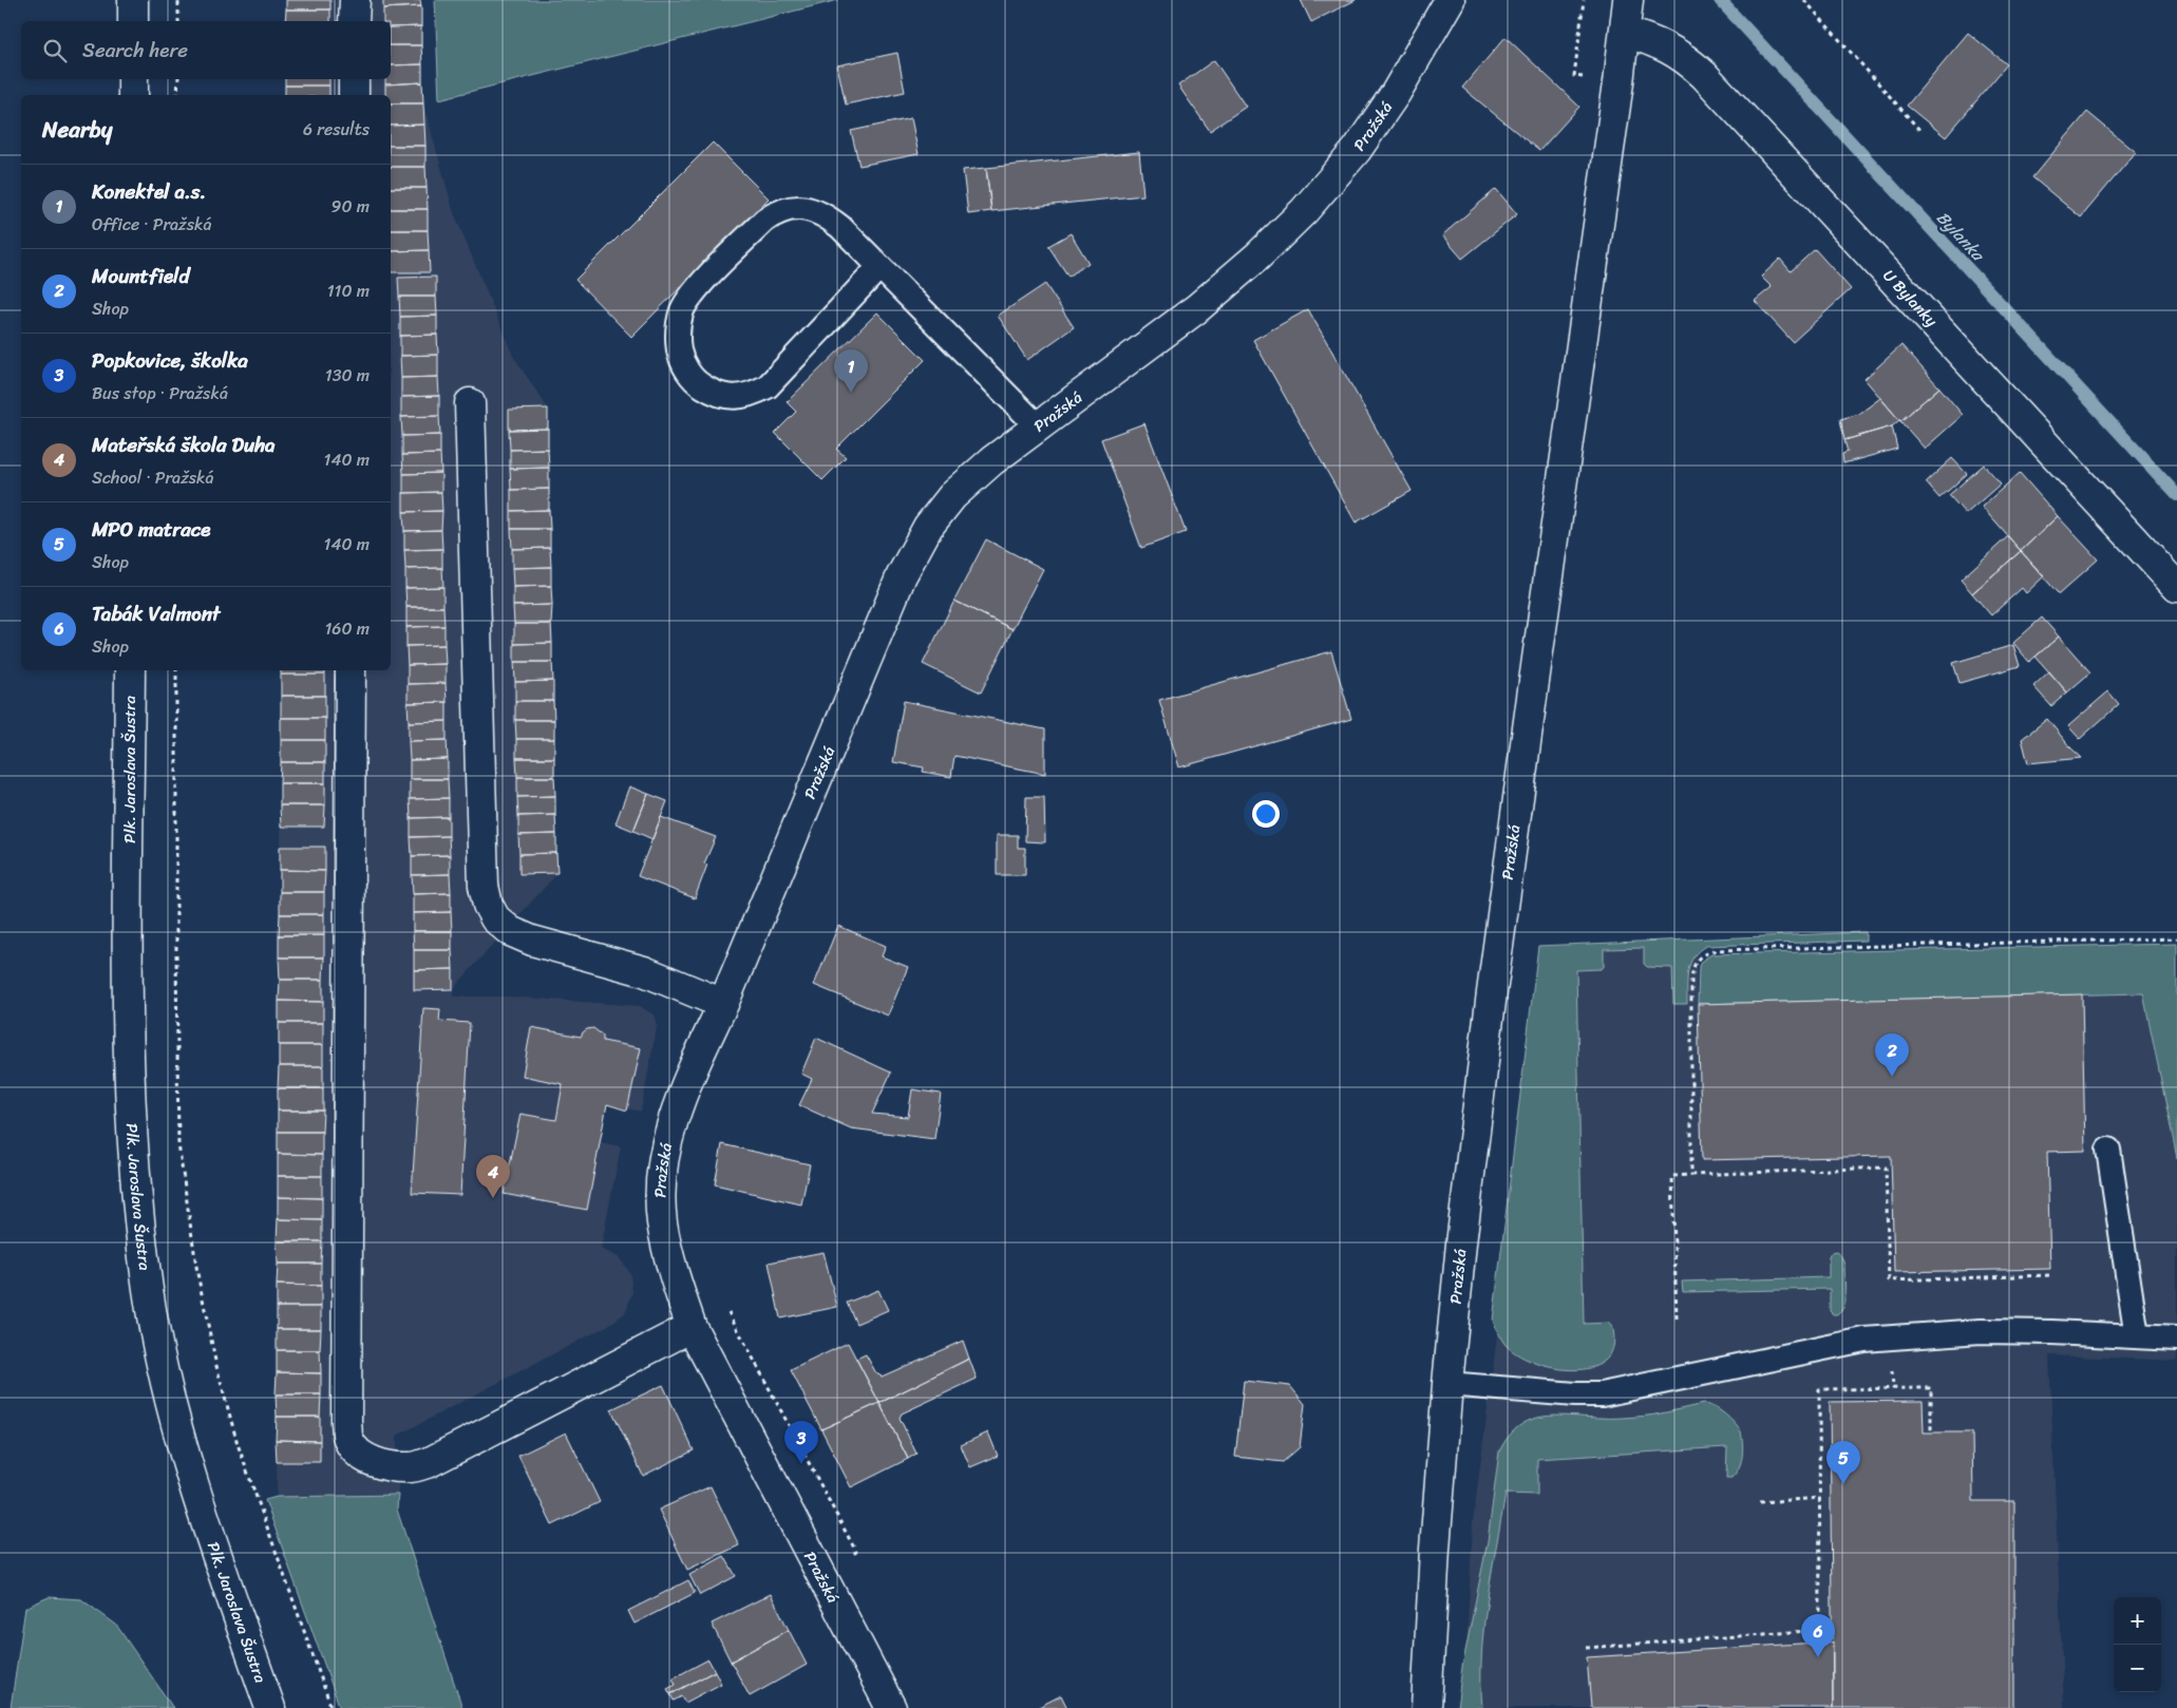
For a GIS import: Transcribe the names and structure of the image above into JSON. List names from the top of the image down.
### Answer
{
  "streets": {
    "street": ["Pražská", "U Bylanky", "Plk. Jaroslava Šustra"]
  },
  "crossings": [
    ["Pražská", "U Bylanky"]
  ],
  "water": ["Bylanka"],
  "page": {
    "search": "Search here",
    "heading": ["Nearby", "6 results"],
    "list": [
      {
        "mark": "1",
        "name": "Konektel a.s.",
        "note": "Office · Pražská",
        "value": "90 m"
      },
      {
        "mark": "2",
        "name": "Mountfield",
        "note": "Shop",
        "value": "110 m"
      },
      {
        "mark": "3",
        "name": "Popkovice, školka",
        "note": "Bus stop · Pražská",
        "value": "130 m"
      },
      {
        "mark": "4",
        "name": "Mateřská škola Duha",
        "note": "School · Pražská",
        "value": "140 m"
      },
      {
        "mark": "5",
        "name": "MPO matrace",
        "note": "Shop",
        "value": "140 m"
      },
      {
        "mark": "6",
        "name": "Tabák Valmont",
        "note": "Shop",
        "value": "160 m"
      }
    ],
    "pins": [
      "1",
      "2",
      "4",
      "3",
      "5",
      "6"
    ],
    "map_buttons": ["+", "−"]
  }
}
